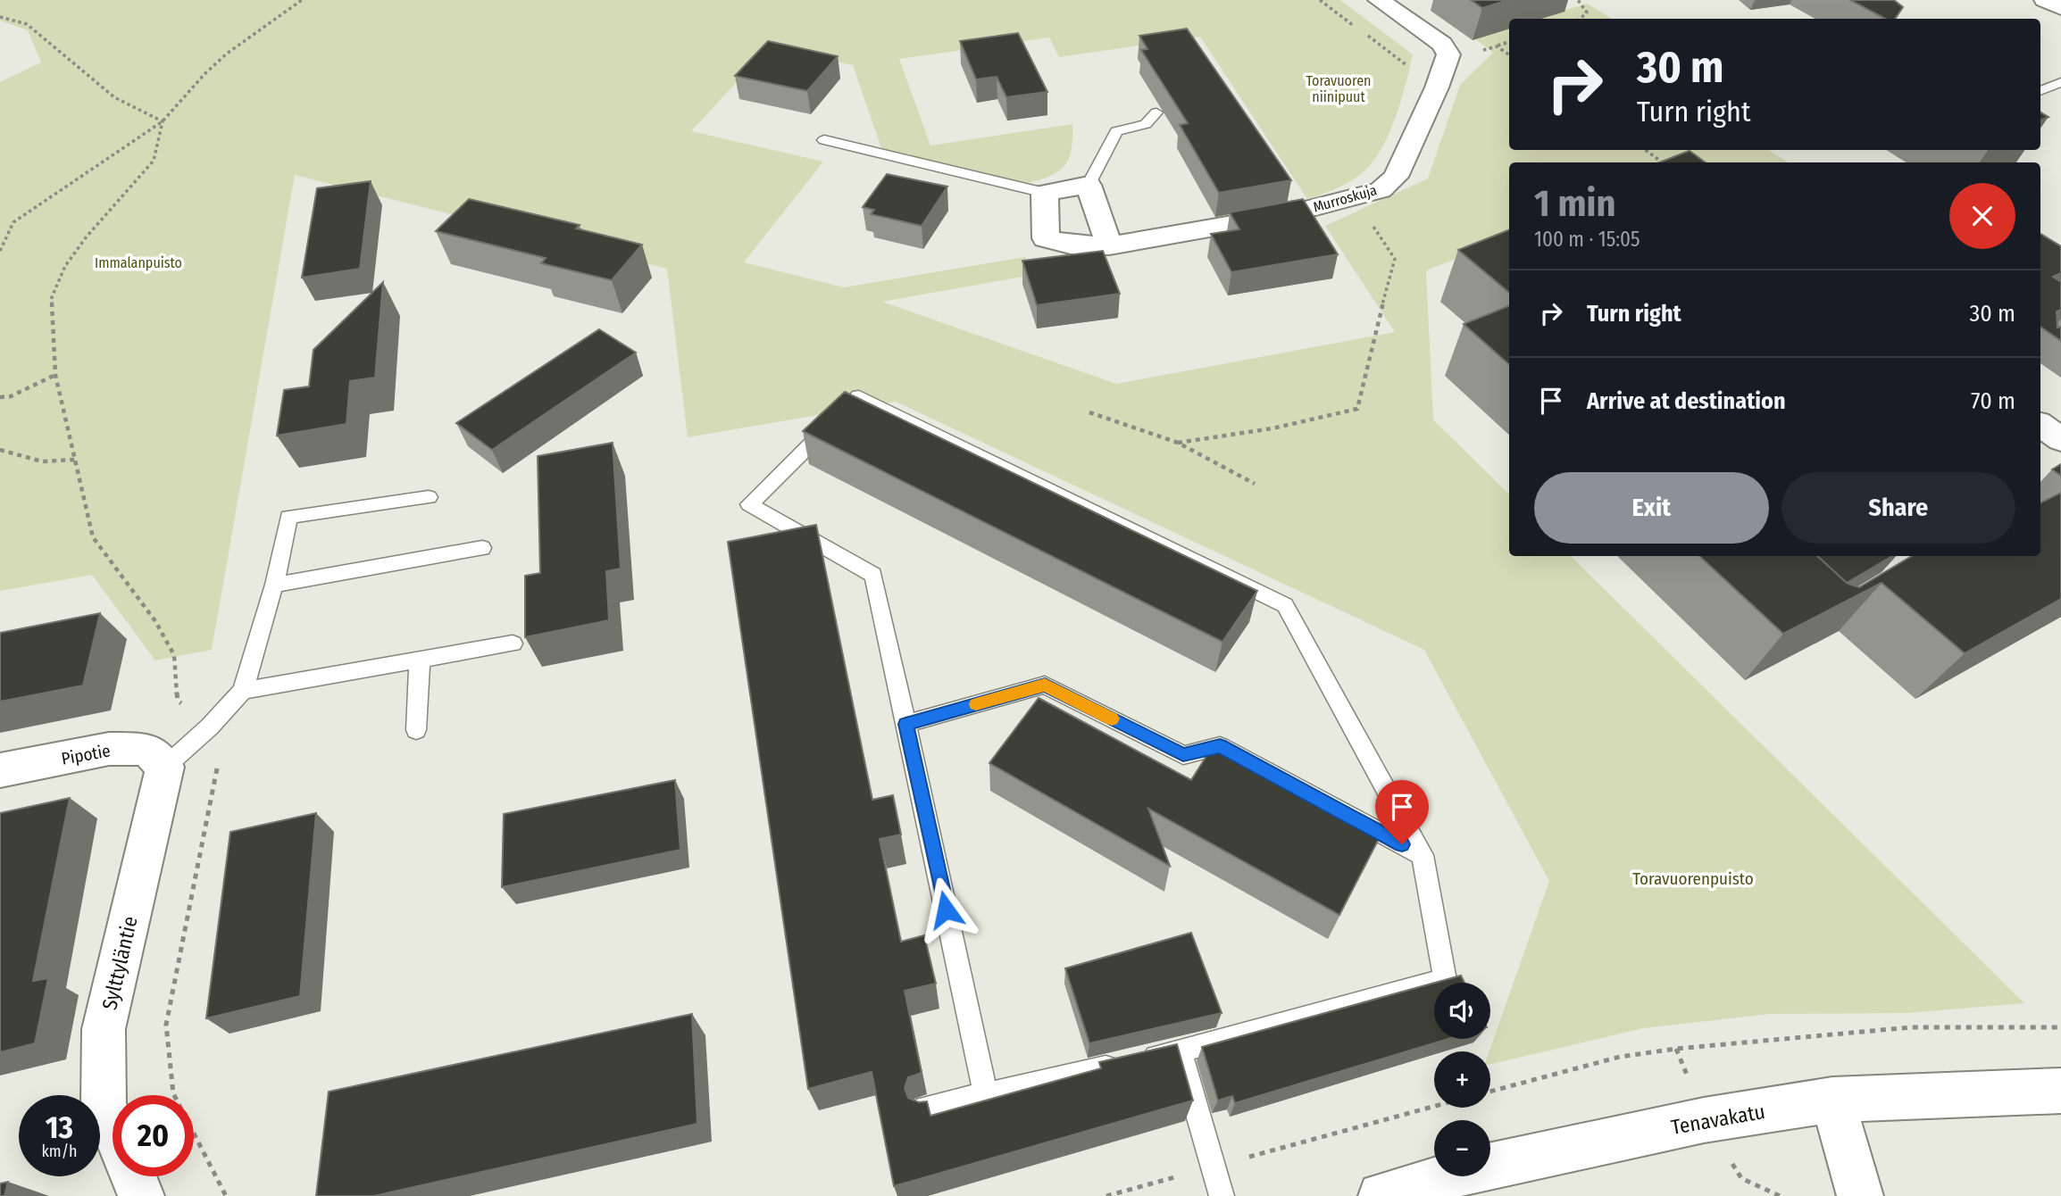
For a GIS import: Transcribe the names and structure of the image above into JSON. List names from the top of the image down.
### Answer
{
  "streets": {
    "street": [
      "Murroskuja",
      "Pipotie",
      "Sylttyläntie",
      "Tenavakatu"
    ]
  },
  "crossings": [
    ["Pipotie", "Sylttyläntie"]
  ],
  "parks": ["Toravuoren niinipuut", "Immalanpuisto", "Toravuorenpuisto"],
  "page": {
    "turn": ["30 m", "Turn right"],
    "heading": ["1 min", "100 m · 15:05"],
    "list": [
      {
        "name": "Turn right",
        "value": "30 m"
      },
      {
        "name": "Arrive at destination",
        "value": "70 m"
      }
    ],
    "buttons": ["Exit", "Share"],
    "map_buttons": ["+", "−"],
    "speed": "13 km/h",
    "limit": "20"
  }
}
